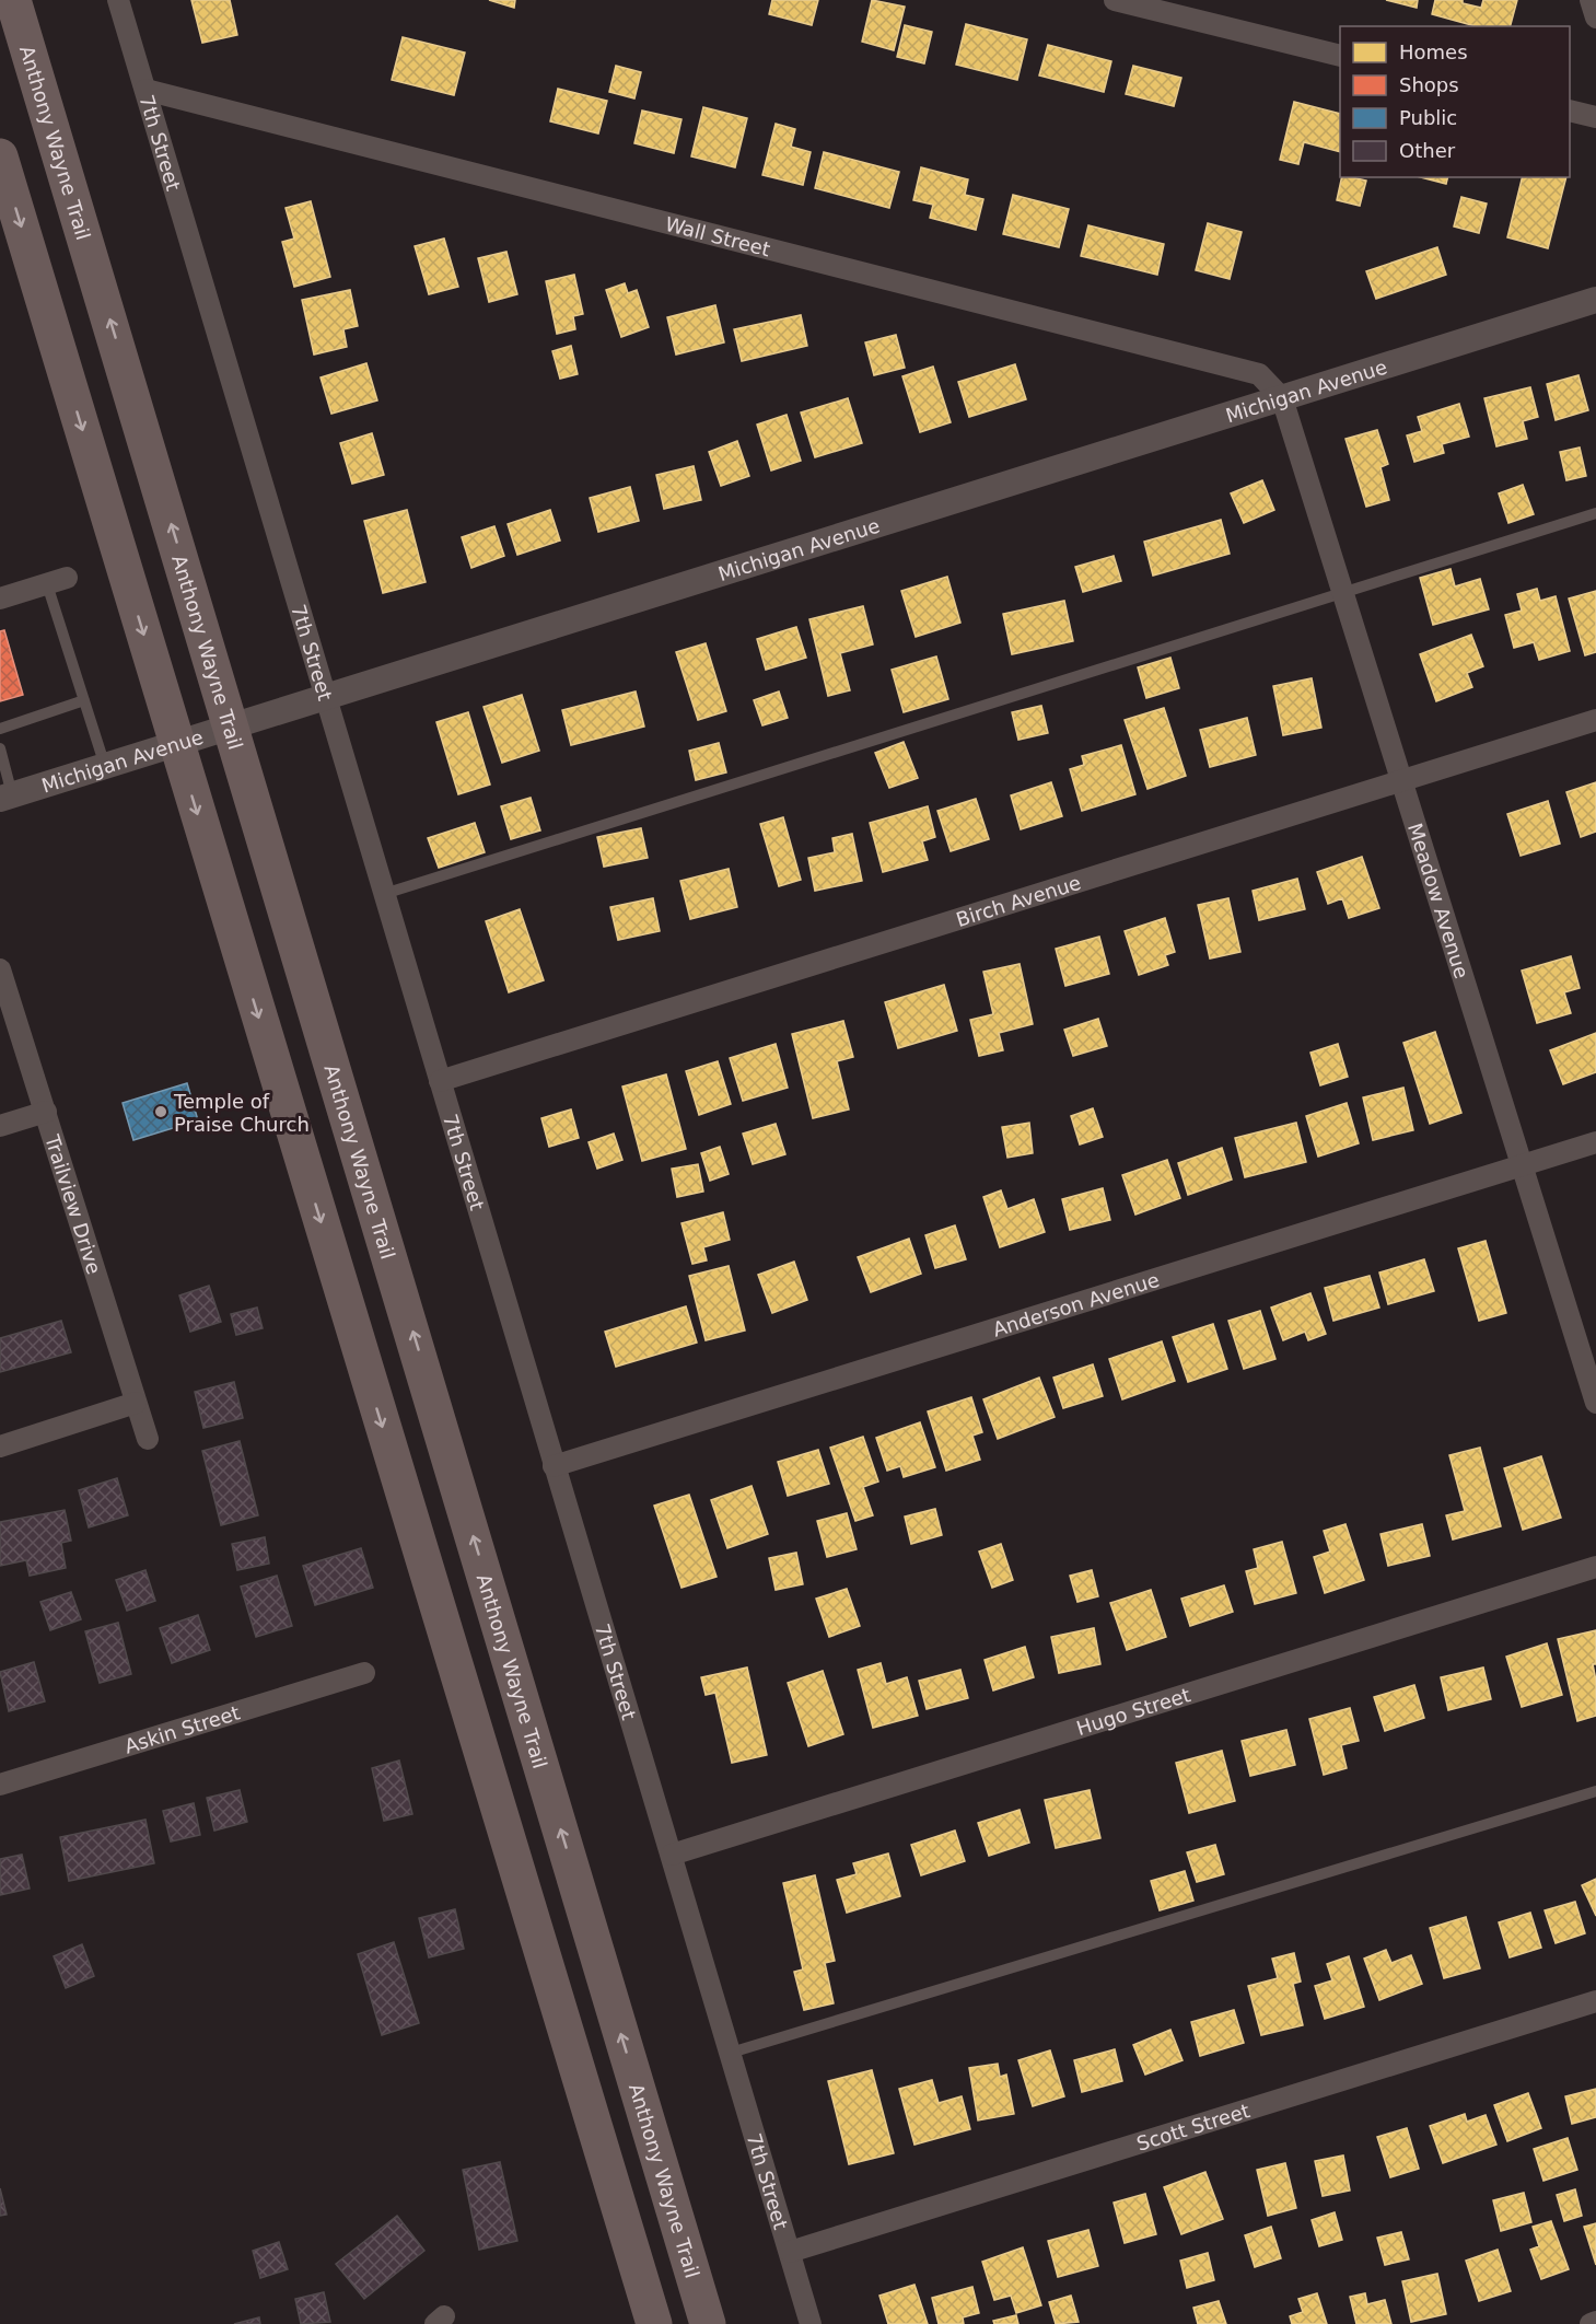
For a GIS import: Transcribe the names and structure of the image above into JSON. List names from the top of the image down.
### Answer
{
  "streets": {
    "highway": ["Anthony Wayne Trail"],
    "street": [
      "7th Street",
      "Wall Street",
      "Michigan Avenue",
      "Birch Avenue",
      "Meadow Avenue",
      "Trailview Drive",
      "Anderson Avenue",
      "Hugo Street",
      "Askin Street",
      "Scott Street"
    ]
  },
  "crossings": [
    ["7th Street", "Wall Street"],
    ["7th Street", "Michigan Avenue"],
    ["7th Street", "Birch Avenue"],
    ["7th Street", "Anderson Avenue"],
    ["7th Street", "Hugo Street"],
    ["7th Street", "Scott Street"],
    ["Anthony Wayne Trail", "Michigan Avenue"],
    ["Wall Street", "Michigan Avenue"],
    ["Wall Street", "Meadow Avenue"],
    ["Michigan Avenue", "Meadow Avenue"],
    ["Birch Avenue", "Meadow Avenue"],
    ["Meadow Avenue", "Anderson Avenue"]
  ],
  "places": ["Temple of Praise Church"],
  "legend": [
    "Homes",
    "Shops",
    "Public",
    "Other"
  ]
}
